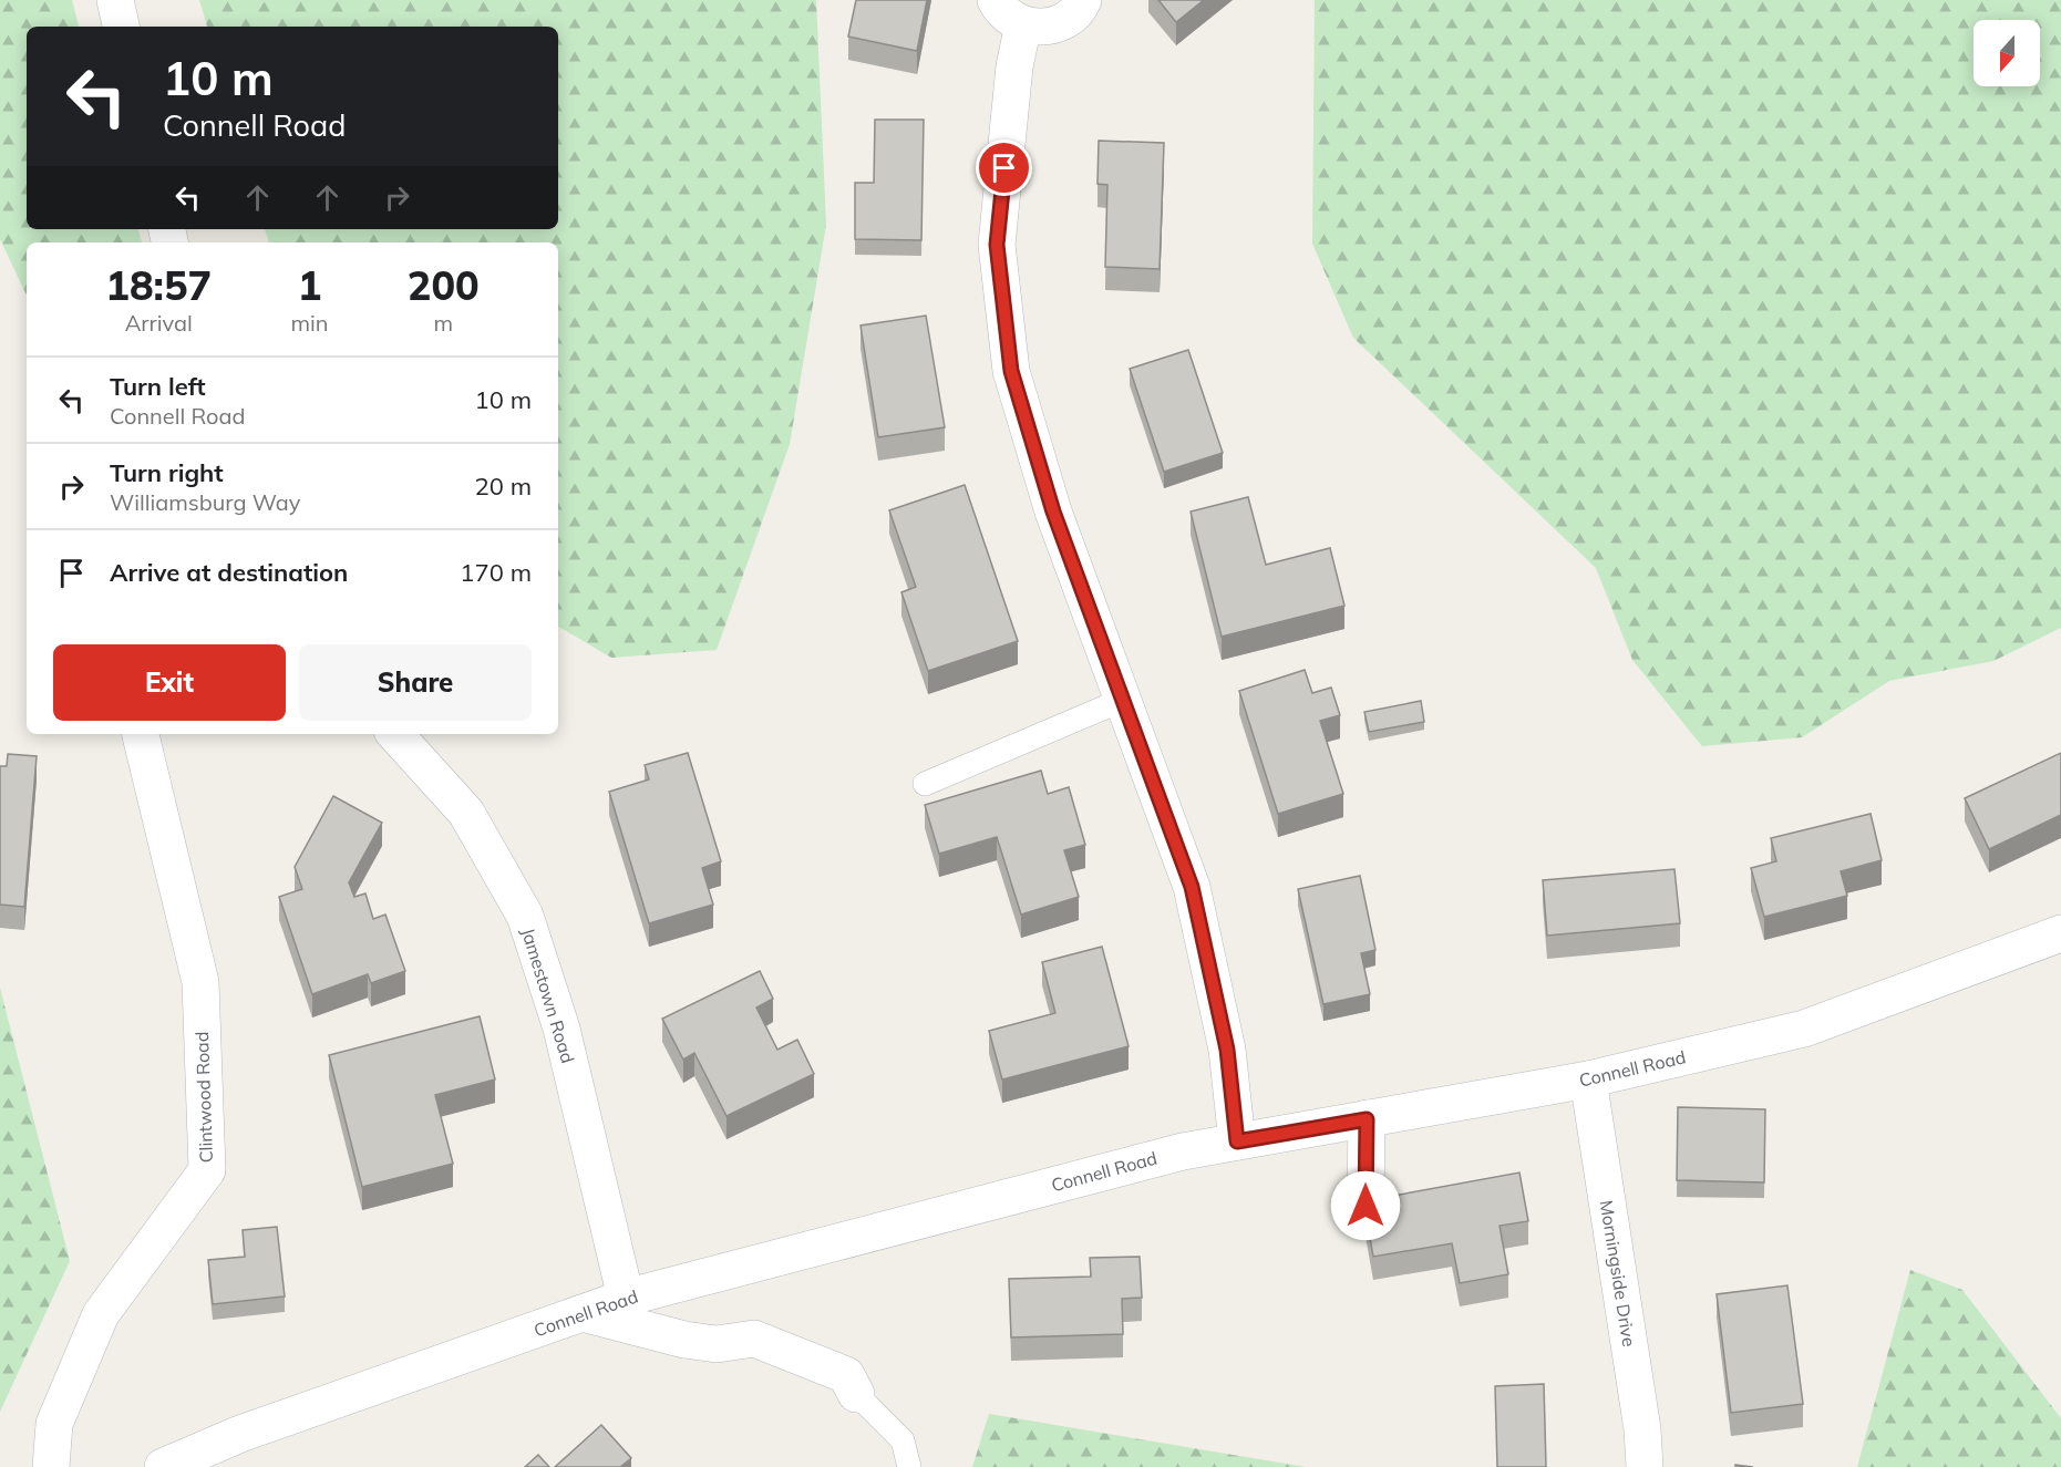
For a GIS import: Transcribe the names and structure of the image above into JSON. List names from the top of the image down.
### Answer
{
  "streets": {
    "street": [
      "Jamestown Road",
      "Connell Road",
      "Clintwood Road",
      "Morningside Drive"
    ]
  },
  "crossings": [
    ["Jamestown Road", "Connell Road"],
    ["Connell Road", "Morningside Drive"]
  ],
  "north": "bottom",
  "page": {
    "turn": ["10 m", "Connell Road"],
    "eta": [
      "18:57",
      "Arrival",
      "1",
      "min",
      "200",
      "m"
    ],
    "list": [
      {
        "name": "Turn left",
        "note": "Connell Road",
        "value": "10 m"
      },
      {
        "name": "Turn right",
        "note": "Williamsburg Way",
        "value": "20 m"
      },
      {
        "name": "Arrive at destination",
        "value": "170 m"
      }
    ],
    "buttons": ["Exit", "Share"]
  }
}
